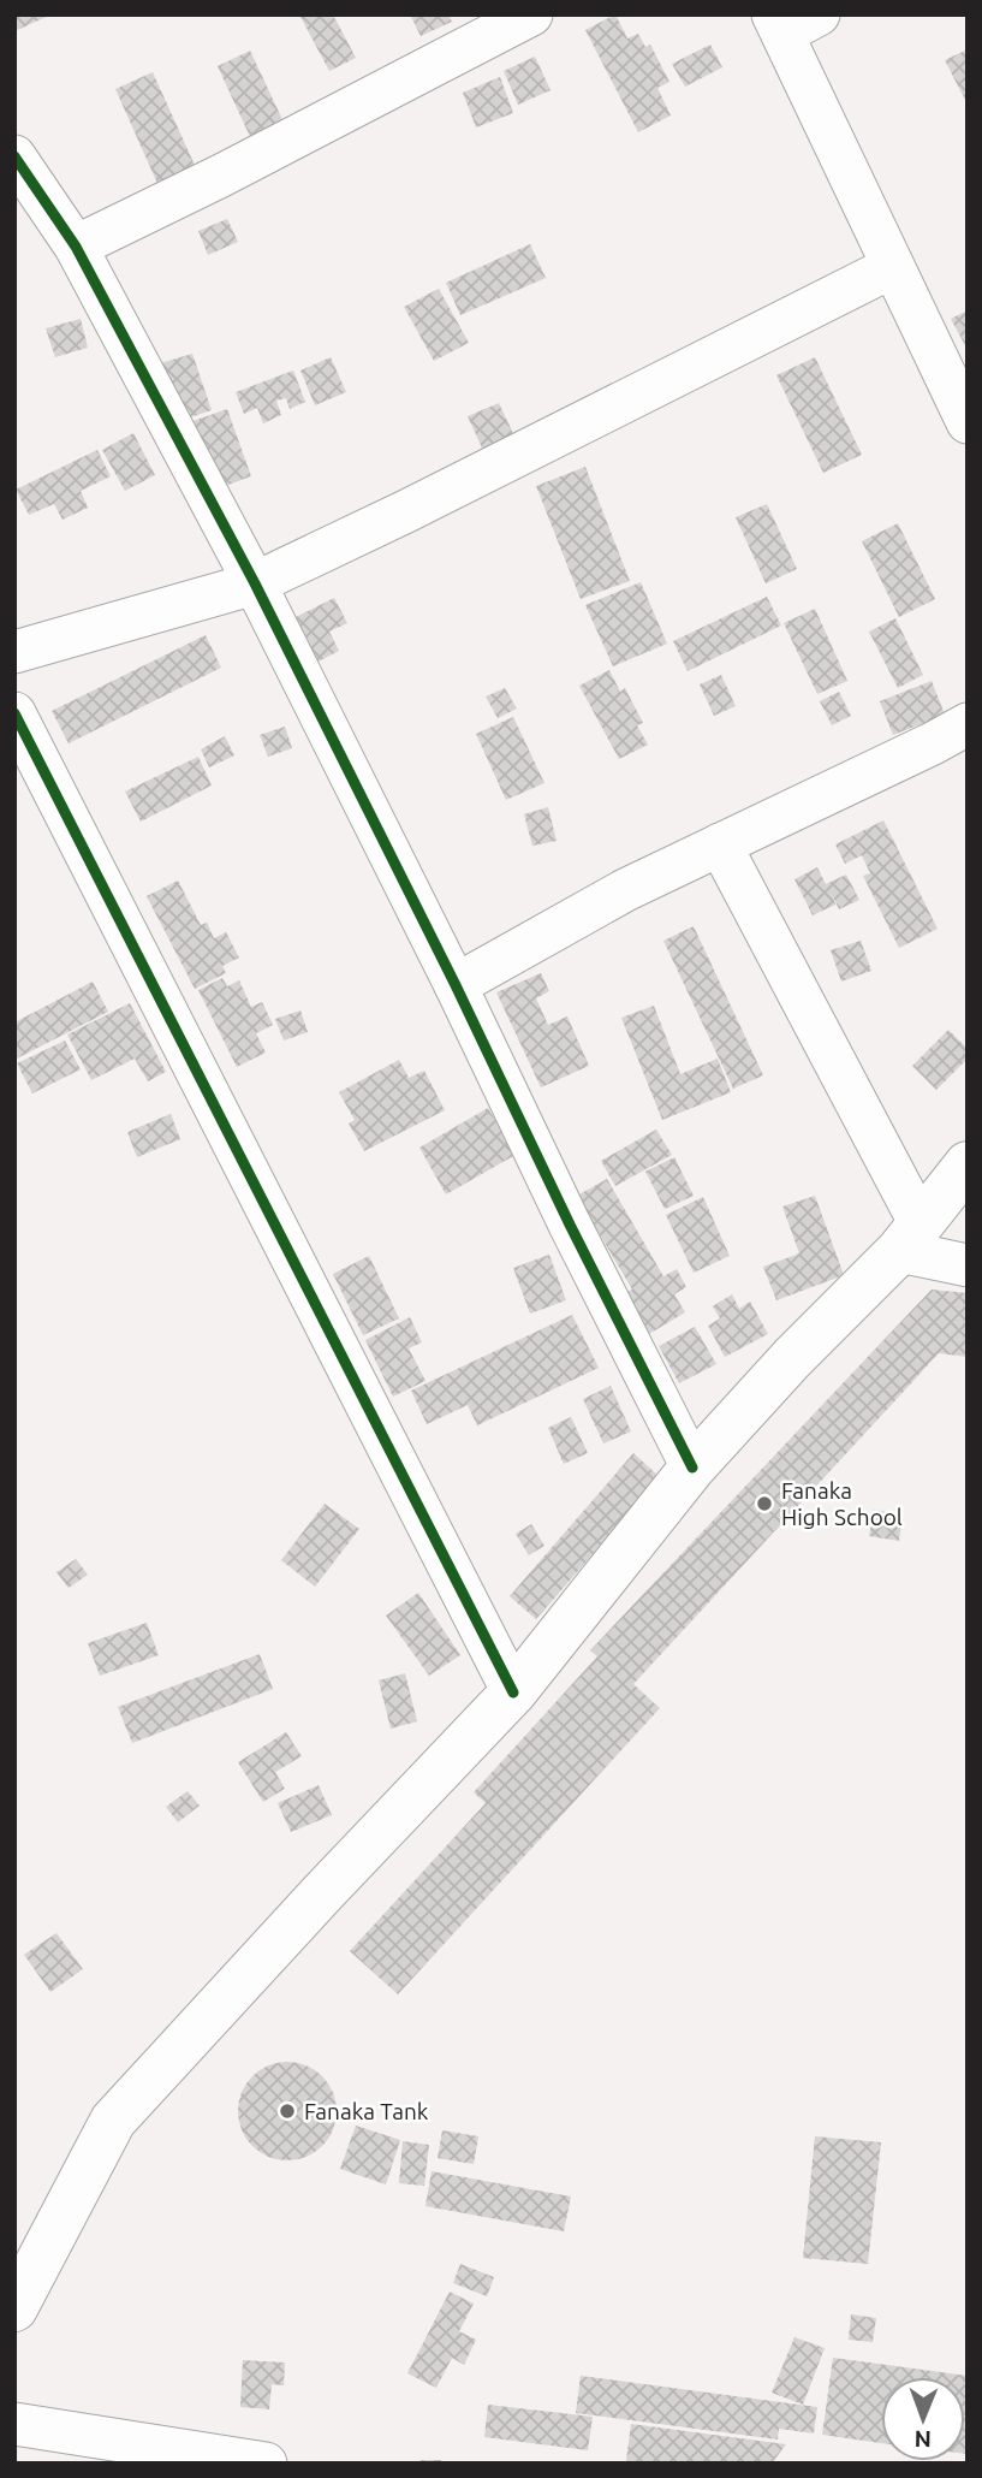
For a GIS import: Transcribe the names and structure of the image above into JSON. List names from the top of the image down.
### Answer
{
  "places": ["Fanaka High School", "Fanaka Tank"],
  "north": "bottom"
}
